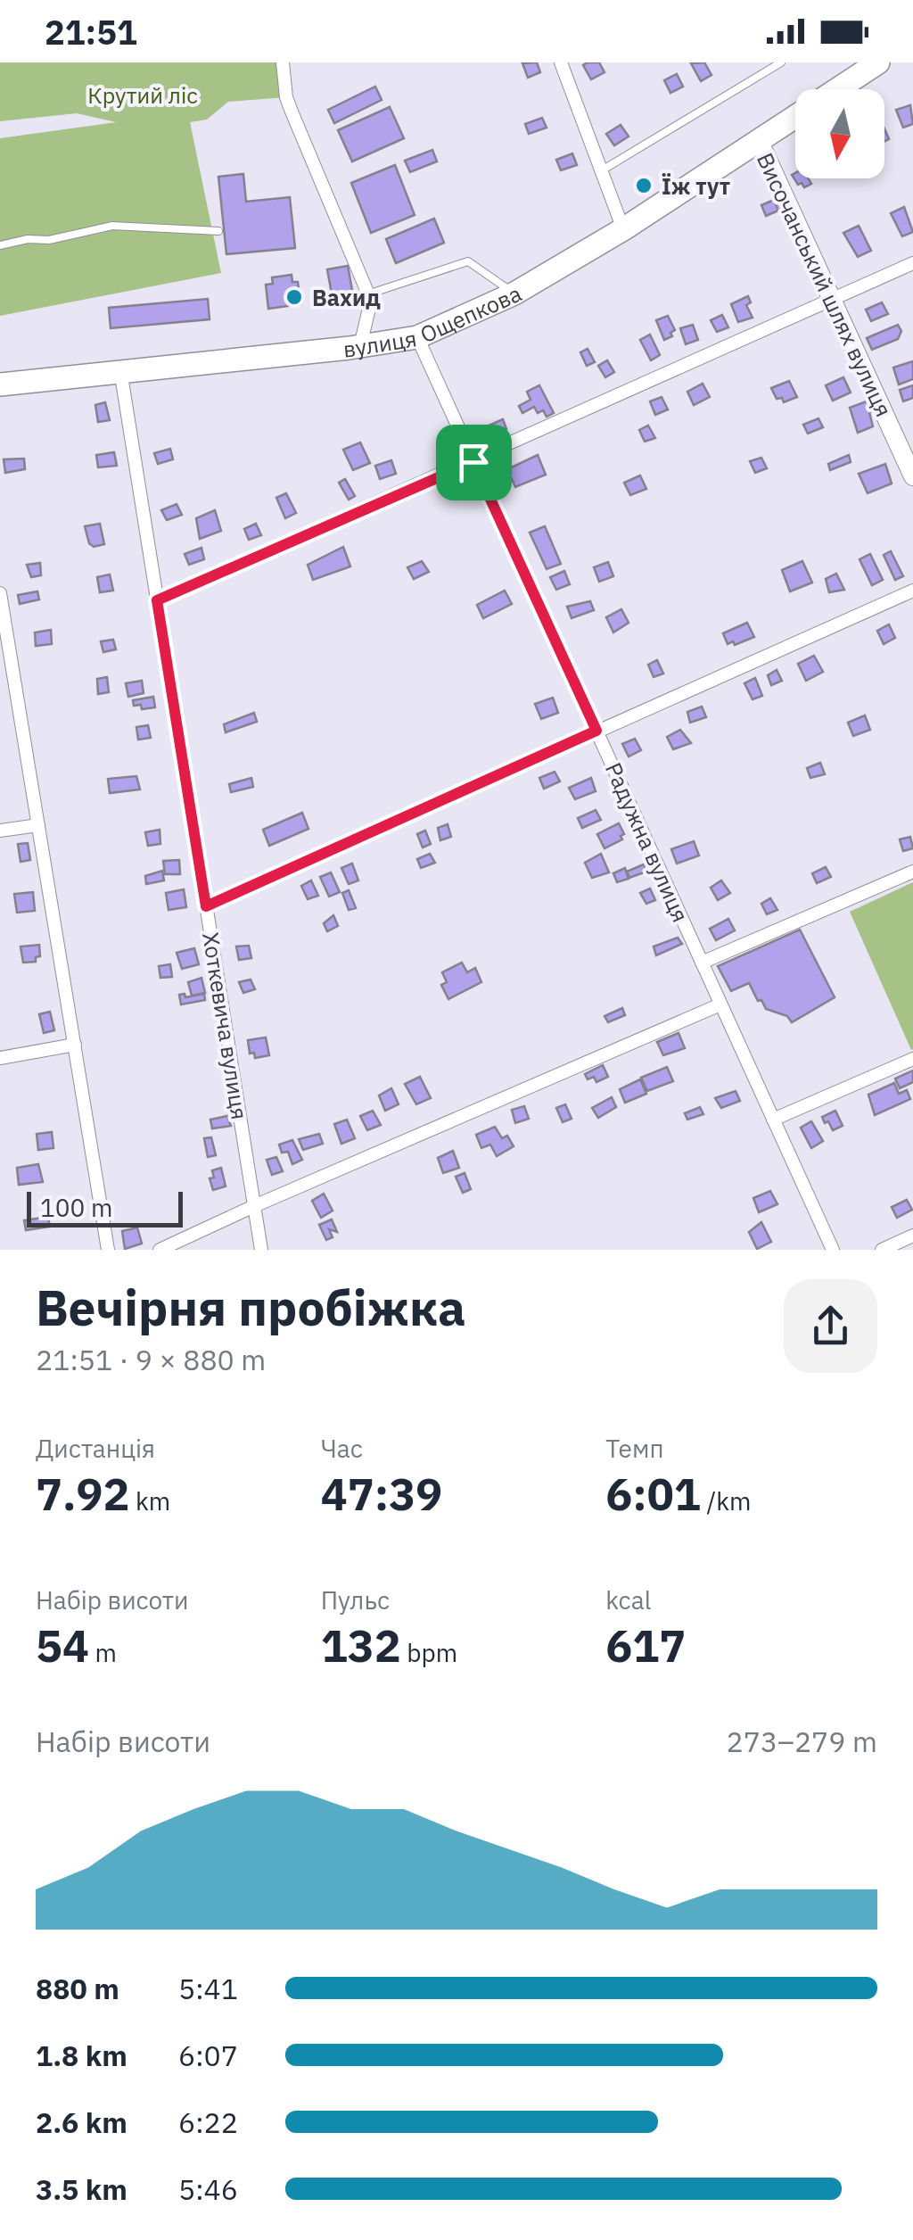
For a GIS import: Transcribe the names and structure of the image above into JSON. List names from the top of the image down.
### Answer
{
  "streets": {
    "highway": ["вулиця Ощепкова"],
    "street": ["Височанський шлях вулиця", "Радужна вулиця", "Хоткевича вулиця"]
  },
  "crossings": [
    ["Височанський шлях вулиця", "вулиця Ощепкова"],
    ["вулиця Ощепкова", "Радужна вулиця"],
    ["вулиця Ощепкова", "Хоткевича вулиця"]
  ],
  "parks": ["Крутий ліс"],
  "places": ["Їж тут", "Вахид"],
  "scale_bar": "100 m",
  "north": "bottom",
  "page": {
    "status": "21:51",
    "scale": "100 m",
    "heading": ["Вечірня пробіжка", "21:51 · 9 × 880 m"],
    "stats": [
      ["Дистанція", "7.92 km"],
      ["Час", "47:39"],
      ["Темп", "6:01 /km"],
      ["Набір висоти", "54 m"],
      ["Пульс", "132 bpm"],
      ["kcal", "617"]
    ],
    "chart": ["Набір висоти", "273–279 m"],
    "list": [
      {
        "name": "880 m",
        "note": "5:41"
      },
      {
        "name": "1.8 km",
        "note": "6:07"
      },
      {
        "name": "2.6 km",
        "note": "6:22"
      },
      {
        "name": "3.5 km",
        "note": "5:46"
      }
    ]
  }
}
